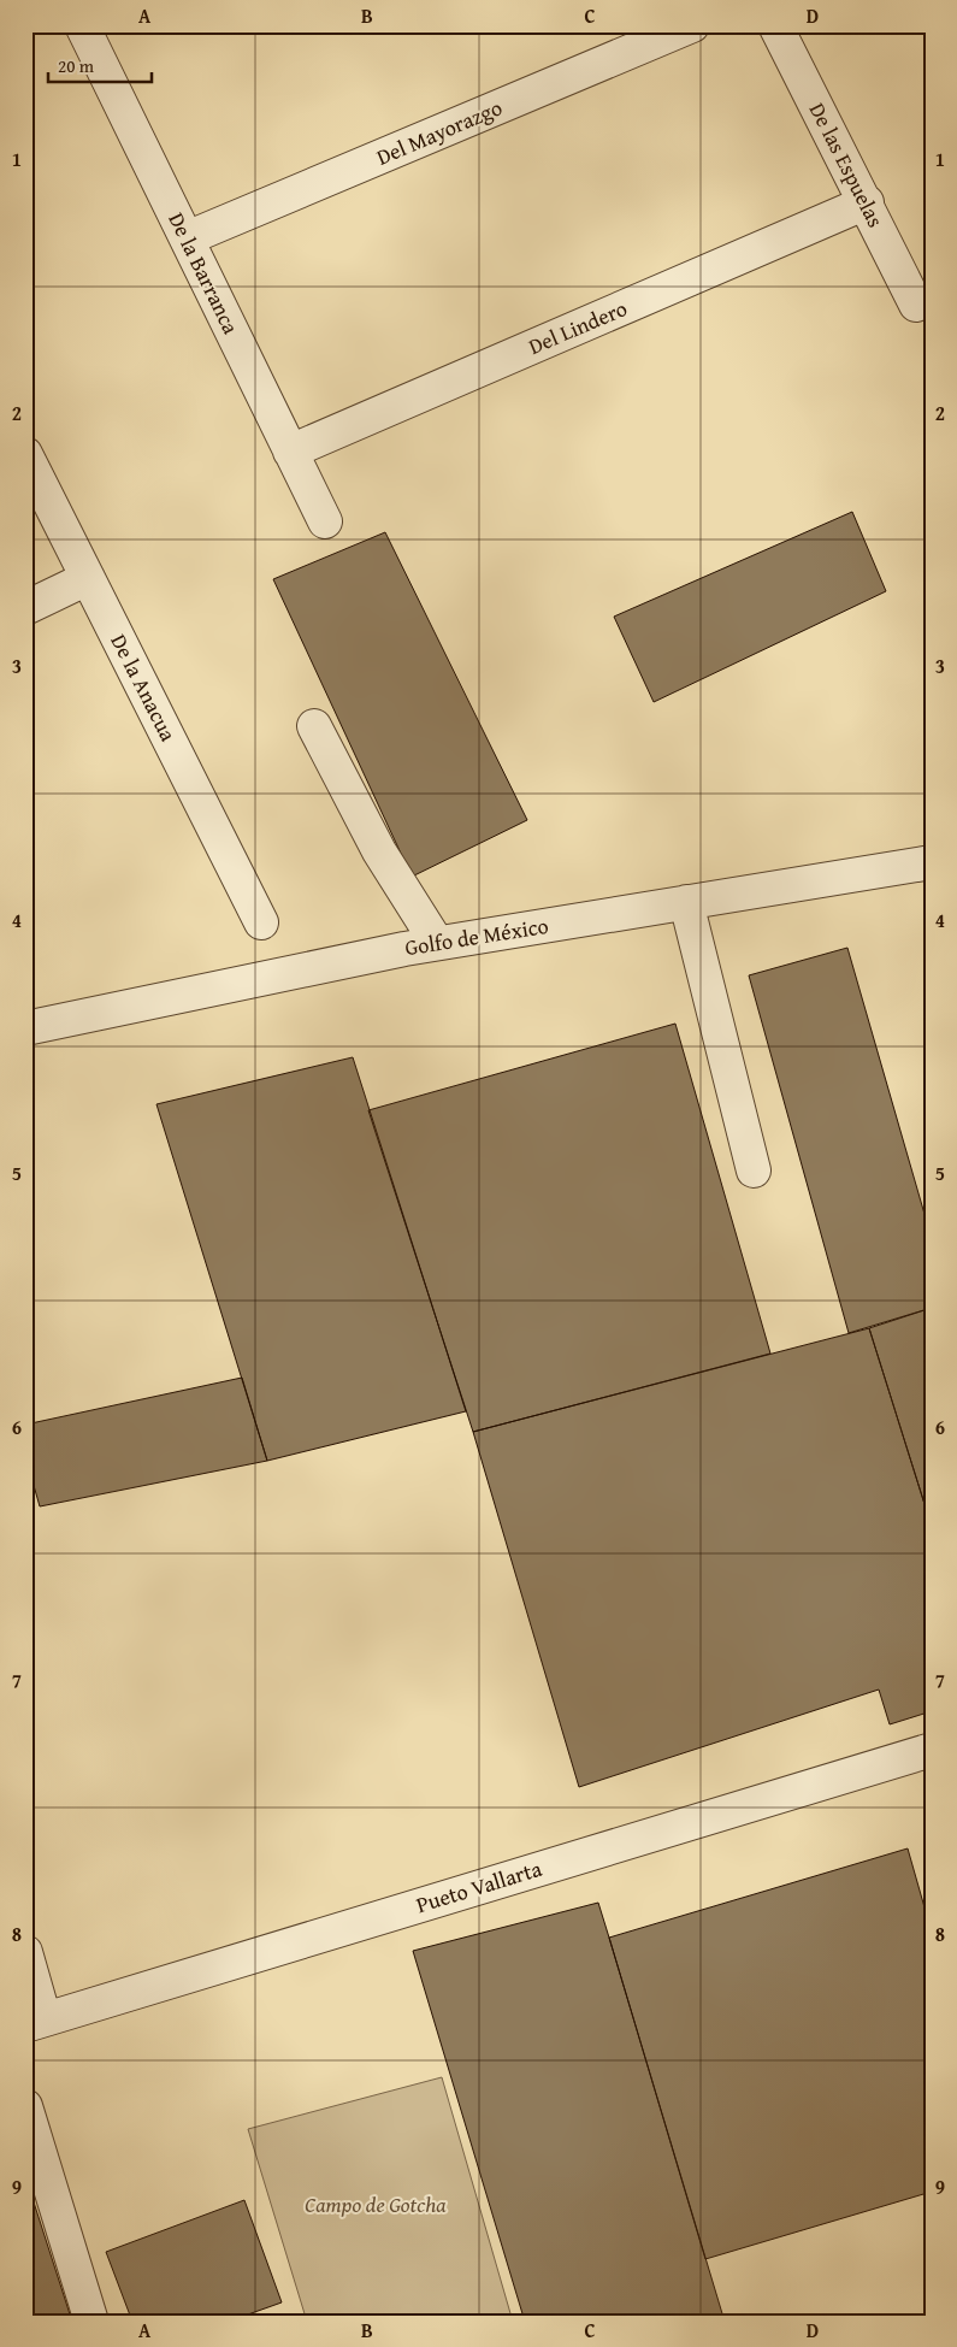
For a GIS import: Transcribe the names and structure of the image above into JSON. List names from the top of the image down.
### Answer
{
  "streets": {
    "street": [
      "Del Mayorazgo",
      "De las Espuelas",
      "De la Barranca",
      "Del Lindero",
      "De la Anacua",
      "Golfo de México",
      "Pueto Vallarta"
    ]
  },
  "crossings": [
    ["Del Mayorazgo", "De la Barranca"],
    ["De las Espuelas", "Del Lindero"],
    ["De la Barranca", "Del Lindero"]
  ],
  "parks": ["Campo de Gotcha"],
  "scale_bar": "20 m",
  "grid": {
    "columns": [
      "A",
      "B",
      "C",
      "D"
    ],
    "rows": [
      "1",
      "2",
      "3",
      "4",
      "5",
      "6",
      "7",
      "8",
      "9"
    ]
  }
}
